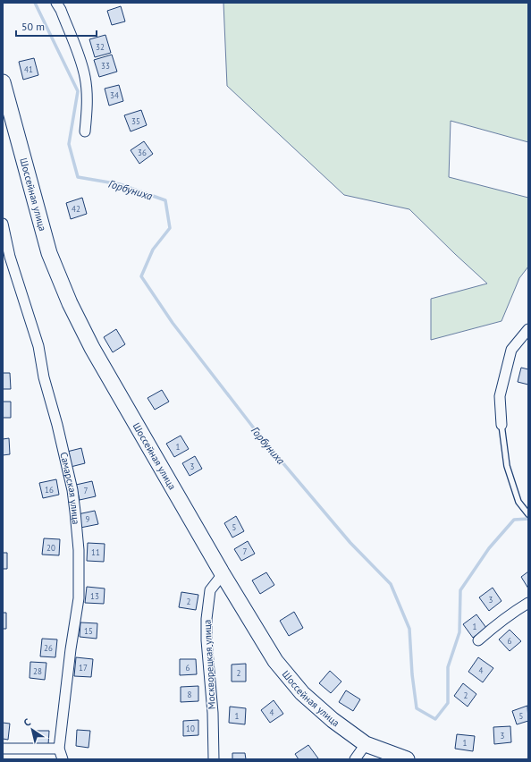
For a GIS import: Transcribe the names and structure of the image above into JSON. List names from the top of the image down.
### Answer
{
  "streets": {
    "main road": ["Шоссейная улица"],
    "street": ["Самарская улица", "Москворецкая улица"]
  },
  "crossings": [
    ["Шоссейная улица", "Москворецкая улица"]
  ],
  "water": ["Горбуниха"],
  "house_numbers": [
    "32",
    "33",
    "41",
    "34",
    "35",
    "36",
    "42",
    "1",
    "3",
    "16",
    "7",
    "9",
    "5",
    "20",
    "7",
    "11",
    "13",
    "3",
    "2",
    "1",
    "15",
    "6",
    "26",
    "17",
    "6",
    "4",
    "28",
    "2",
    "8",
    "2",
    "4",
    "1",
    "5",
    "10",
    "3",
    "1"
  ],
  "scale_bar": "50 m",
  "north": "top left"
}
